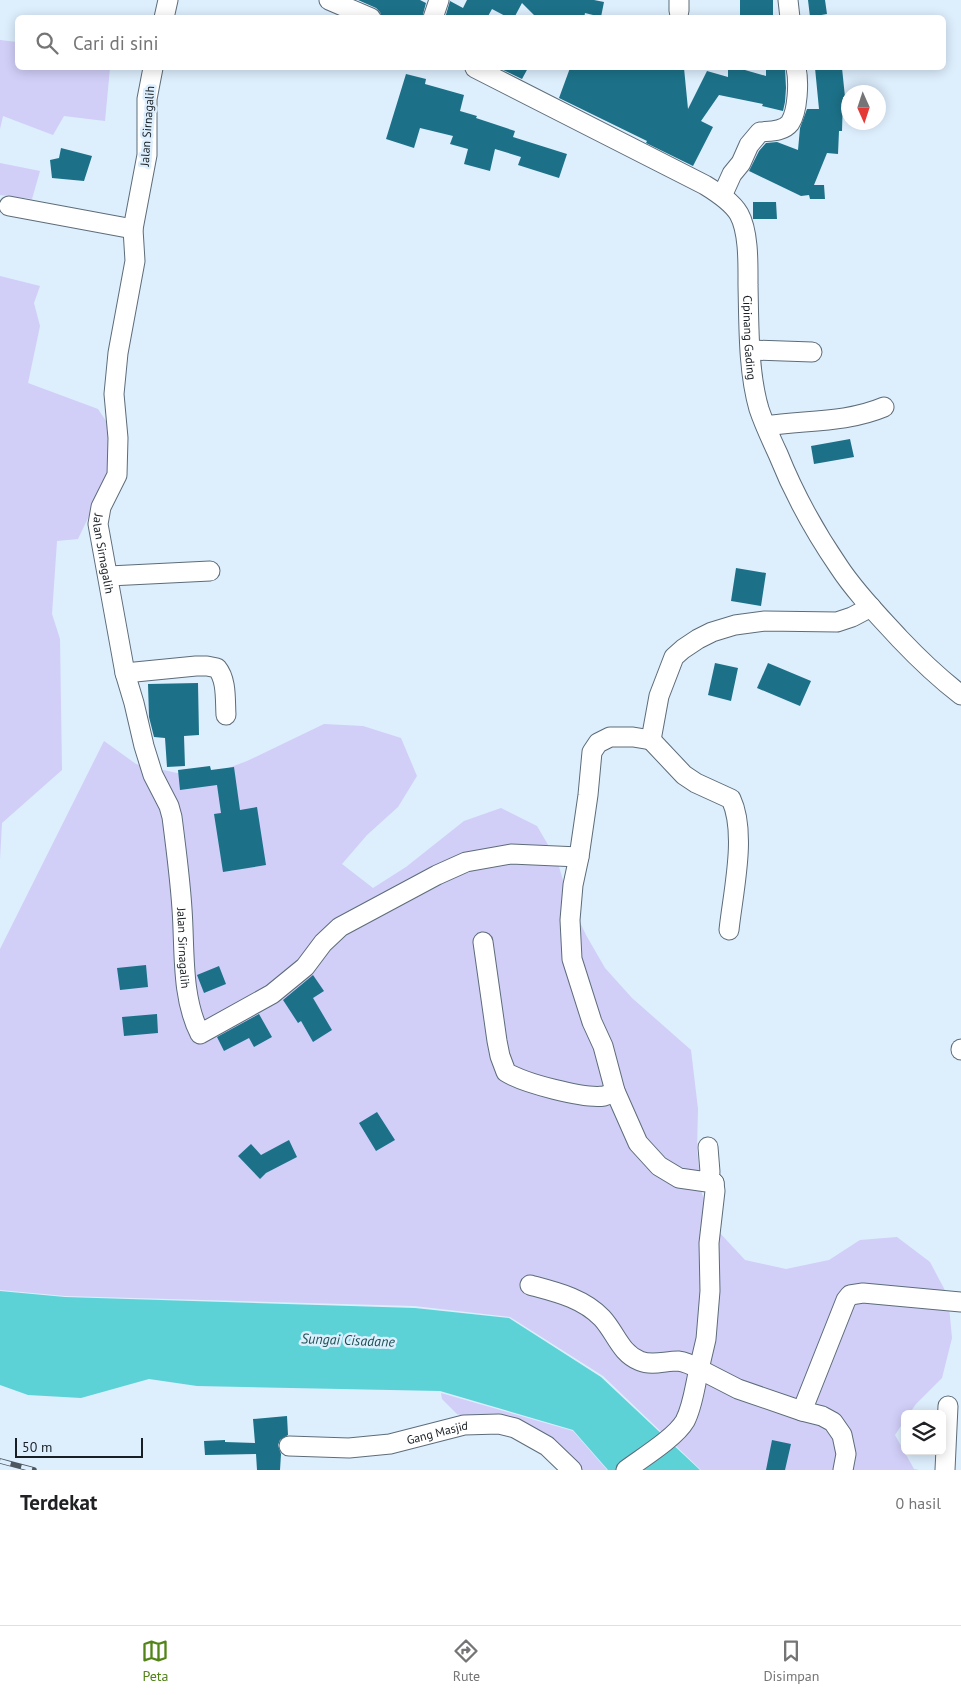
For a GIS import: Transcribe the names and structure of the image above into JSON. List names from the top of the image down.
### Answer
{
  "streets": {
    "street": ["Jalan Sirnagalih", "Cipinang Gading", "Gang Masjid"]
  },
  "water": ["Sungai Cisadane"],
  "scale_bar": "50 m",
  "north": "bottom",
  "page": {
    "search": "Cari di sini",
    "scale": "50 m",
    "heading": ["Terdekat", "0 hasil"],
    "nav": ["Peta", "Rute", "Disimpan"]
  }
}
